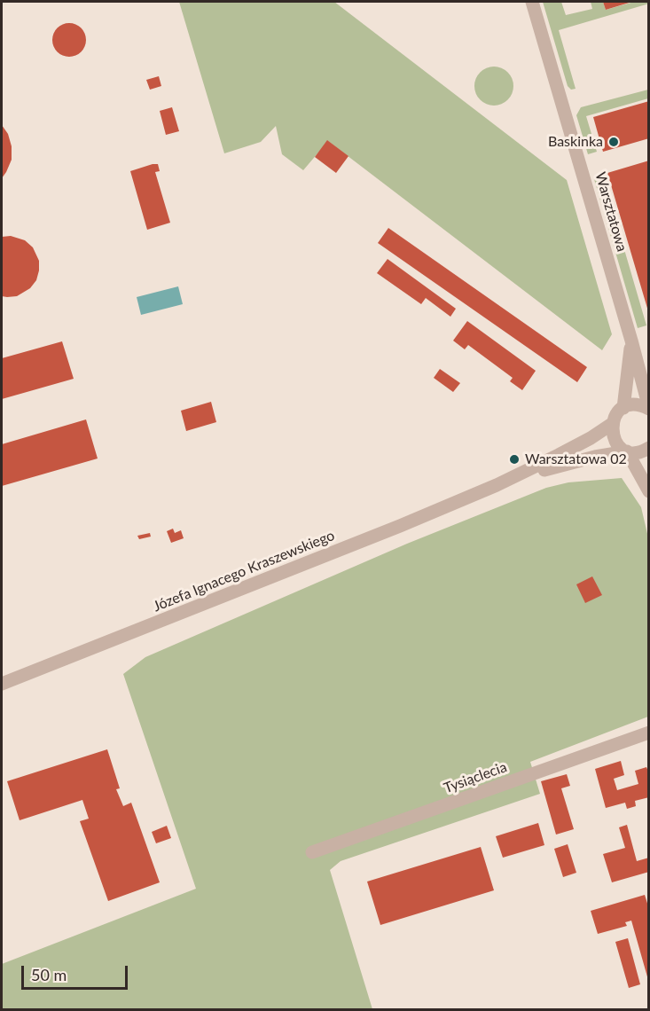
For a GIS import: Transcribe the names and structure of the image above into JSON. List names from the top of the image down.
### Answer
{
  "streets": {
    "street": ["Warsztatowa", "Józefa Ignacego Kraszewskiego", "Tysiąclecia"]
  },
  "places": ["Baskinka", "Warsztatowa 02"],
  "scale_bar": "50 m"
}
